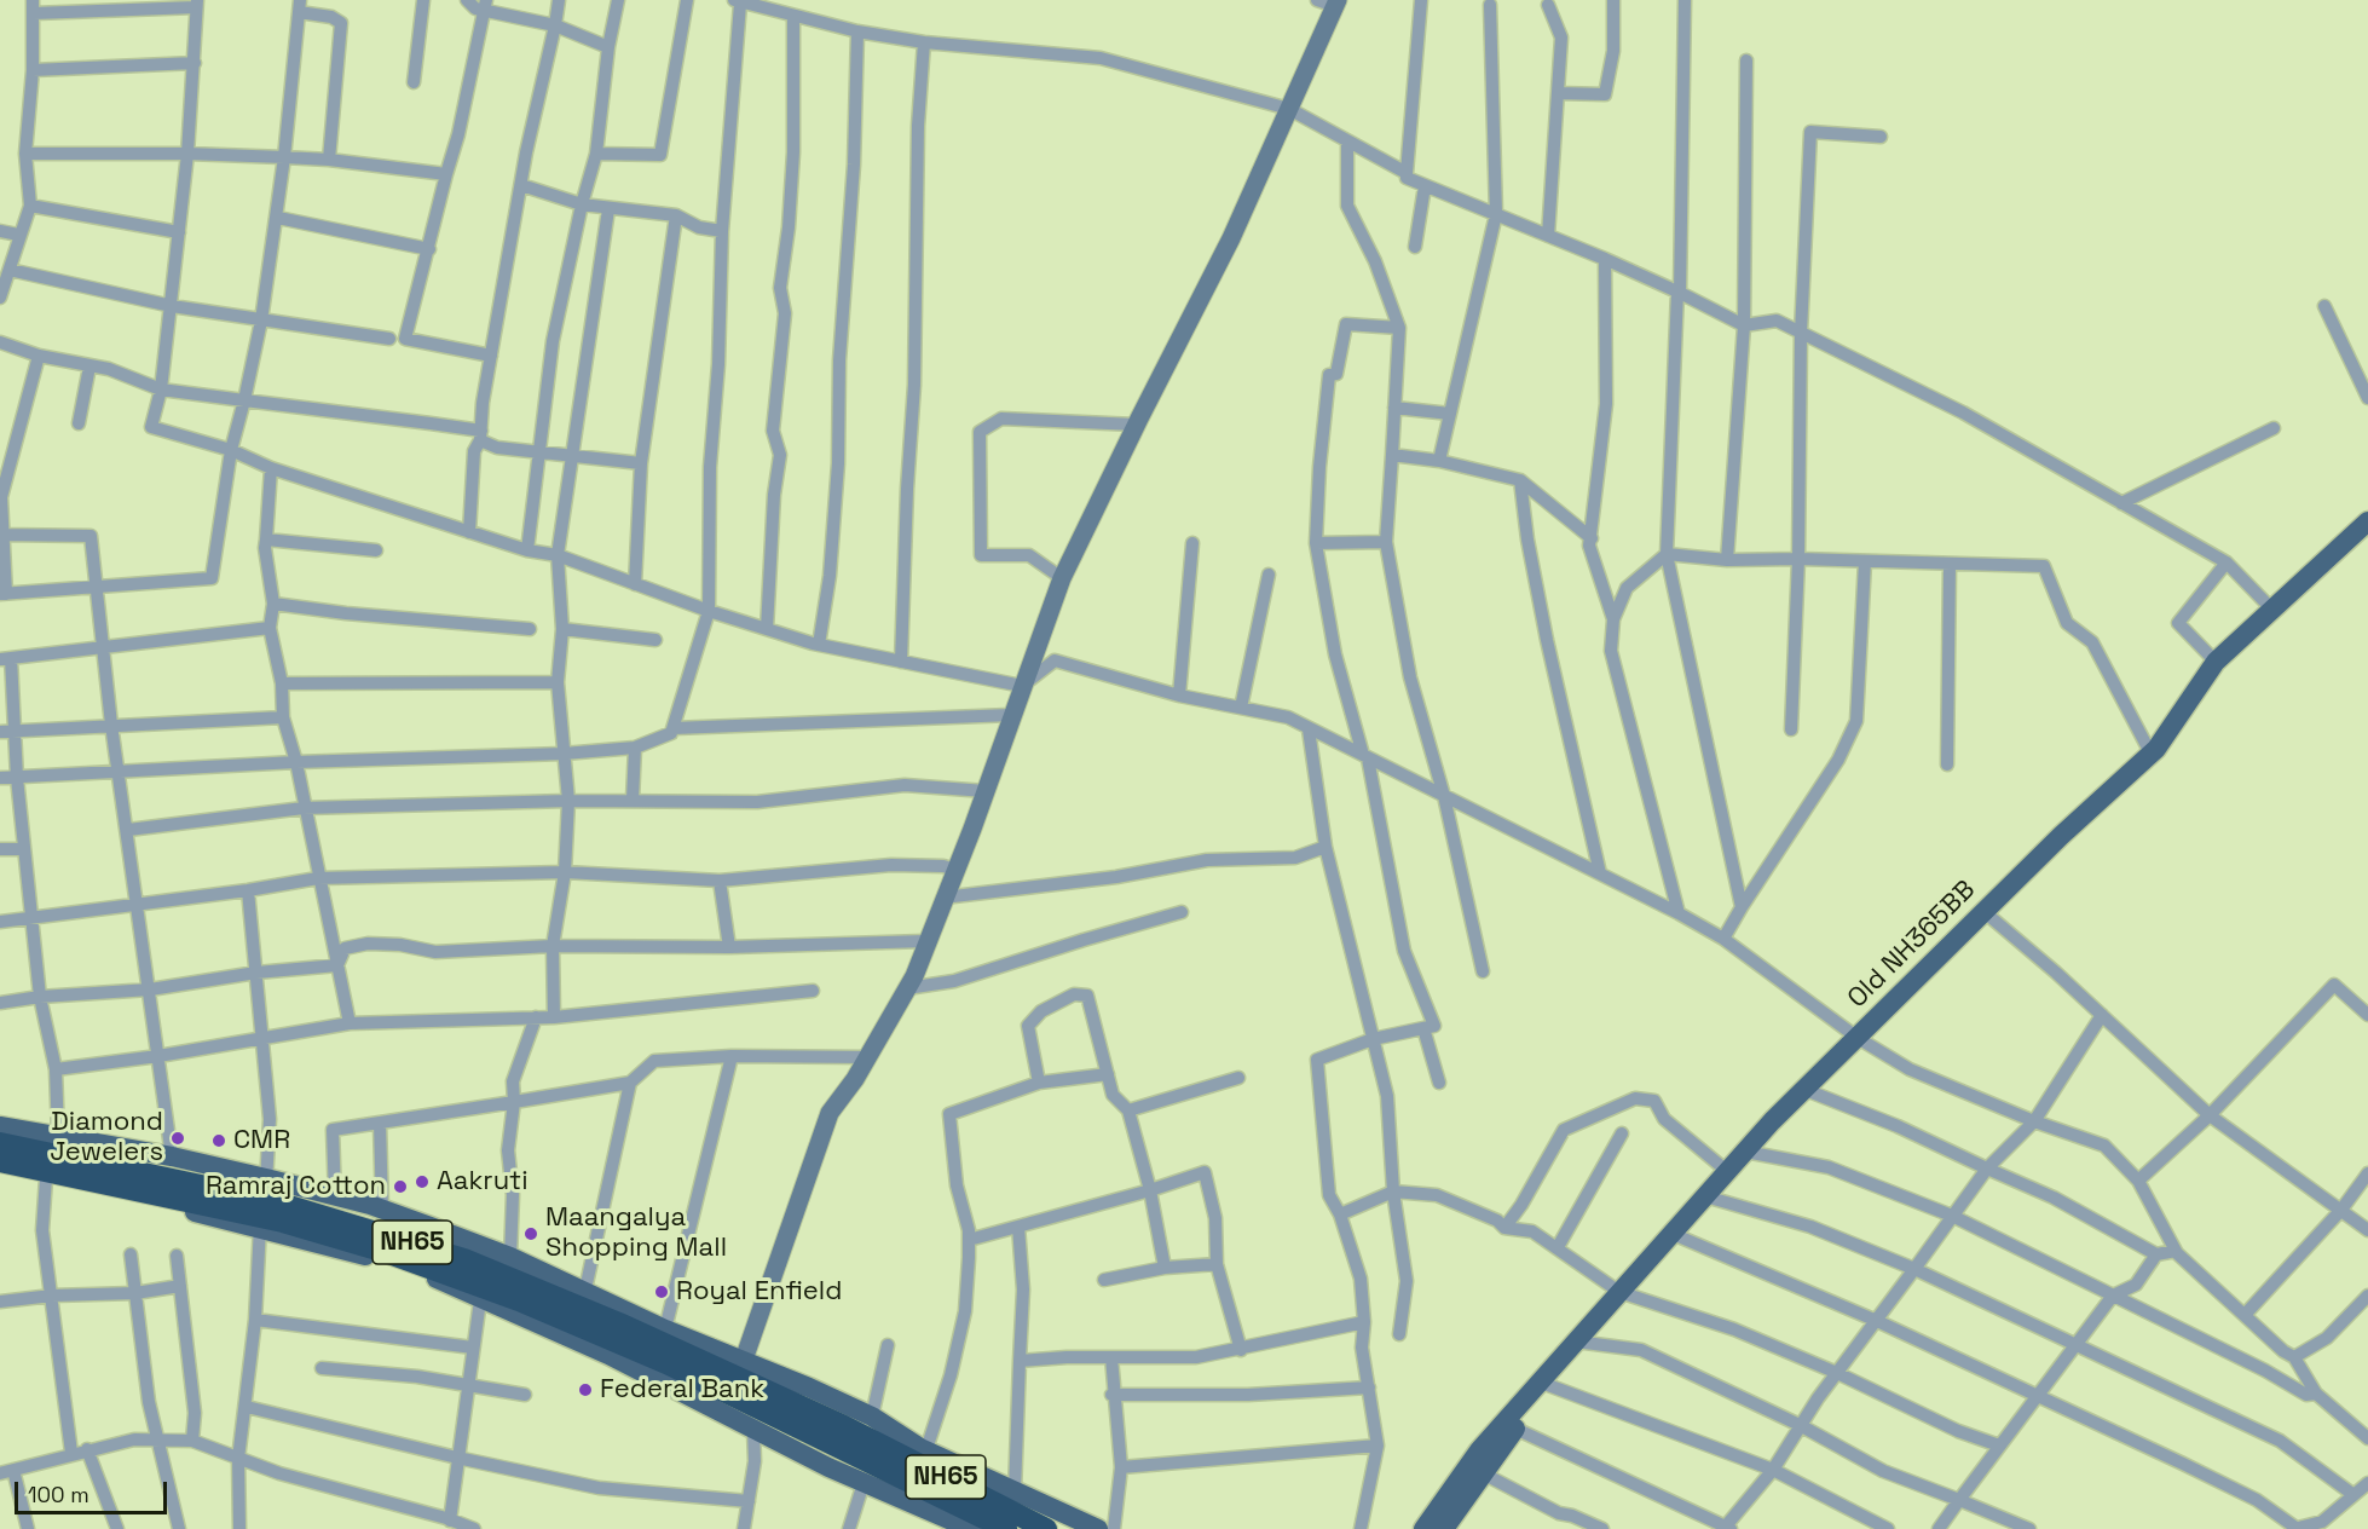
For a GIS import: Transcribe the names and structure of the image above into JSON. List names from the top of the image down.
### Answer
{
  "streets": {
    "highway": ["NH65"],
    "main road": ["Old NH365BB"]
  },
  "places": [
    "Diamond Jewelers",
    "CMR",
    "Aakruti",
    "Ramraj Cotton",
    "Maangalya Shopping Mall",
    "Royal Enfield",
    "Federal Bank"
  ],
  "scale_bar": "100 m"
}
